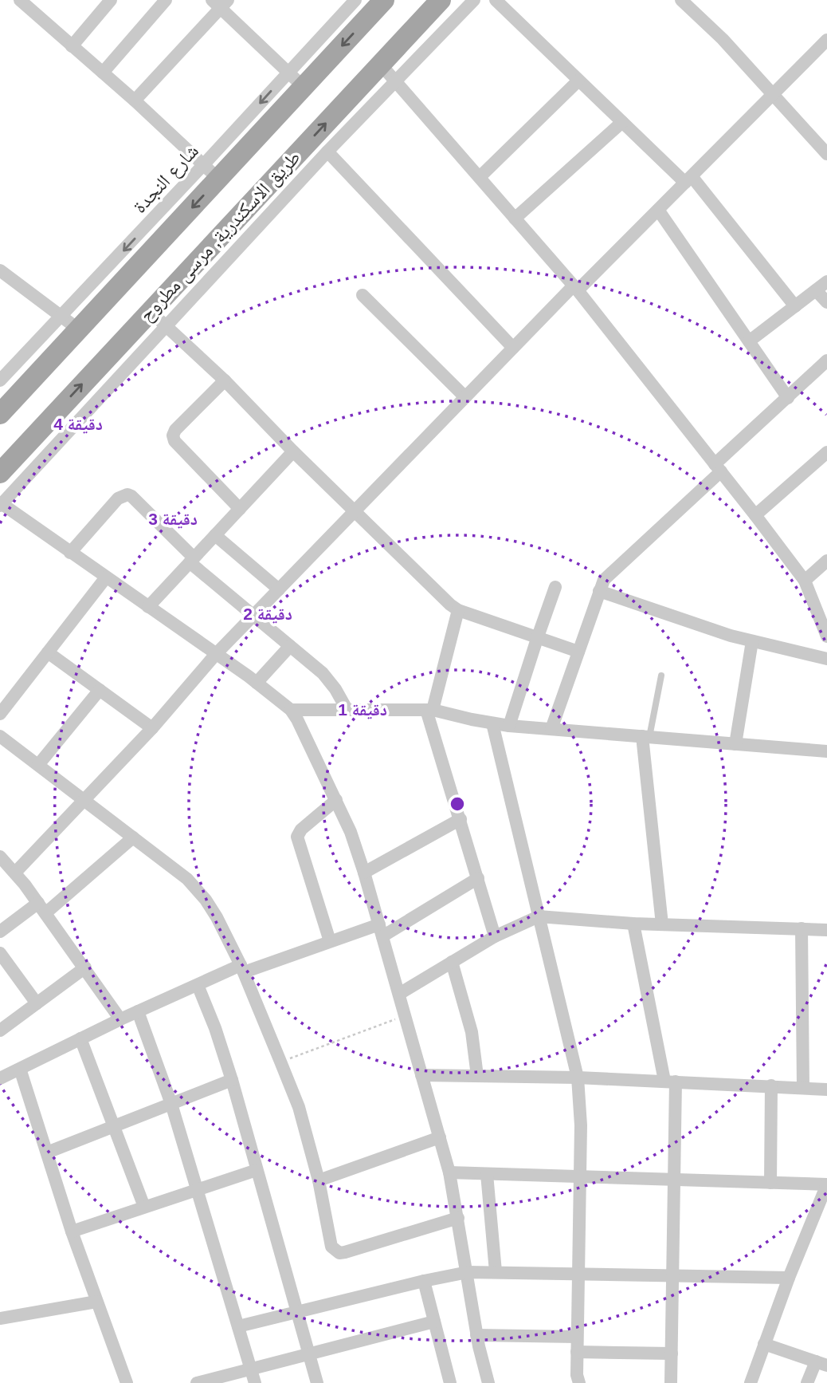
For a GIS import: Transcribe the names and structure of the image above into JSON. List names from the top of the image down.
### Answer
{
  "streets": {
    "main road": ["طريق الاسكندرية, مرسى مطروح"],
    "street": ["شارع النجدة"]
  },
  "crossings": [
    ["شارع النجدة", "طريق الاسكندرية, مرسى مطروح"]
  ],
  "rings": [
    "4 دقيقة",
    "3 دقيقة",
    "2 دقيقة",
    "1 دقيقة"
  ]
}
